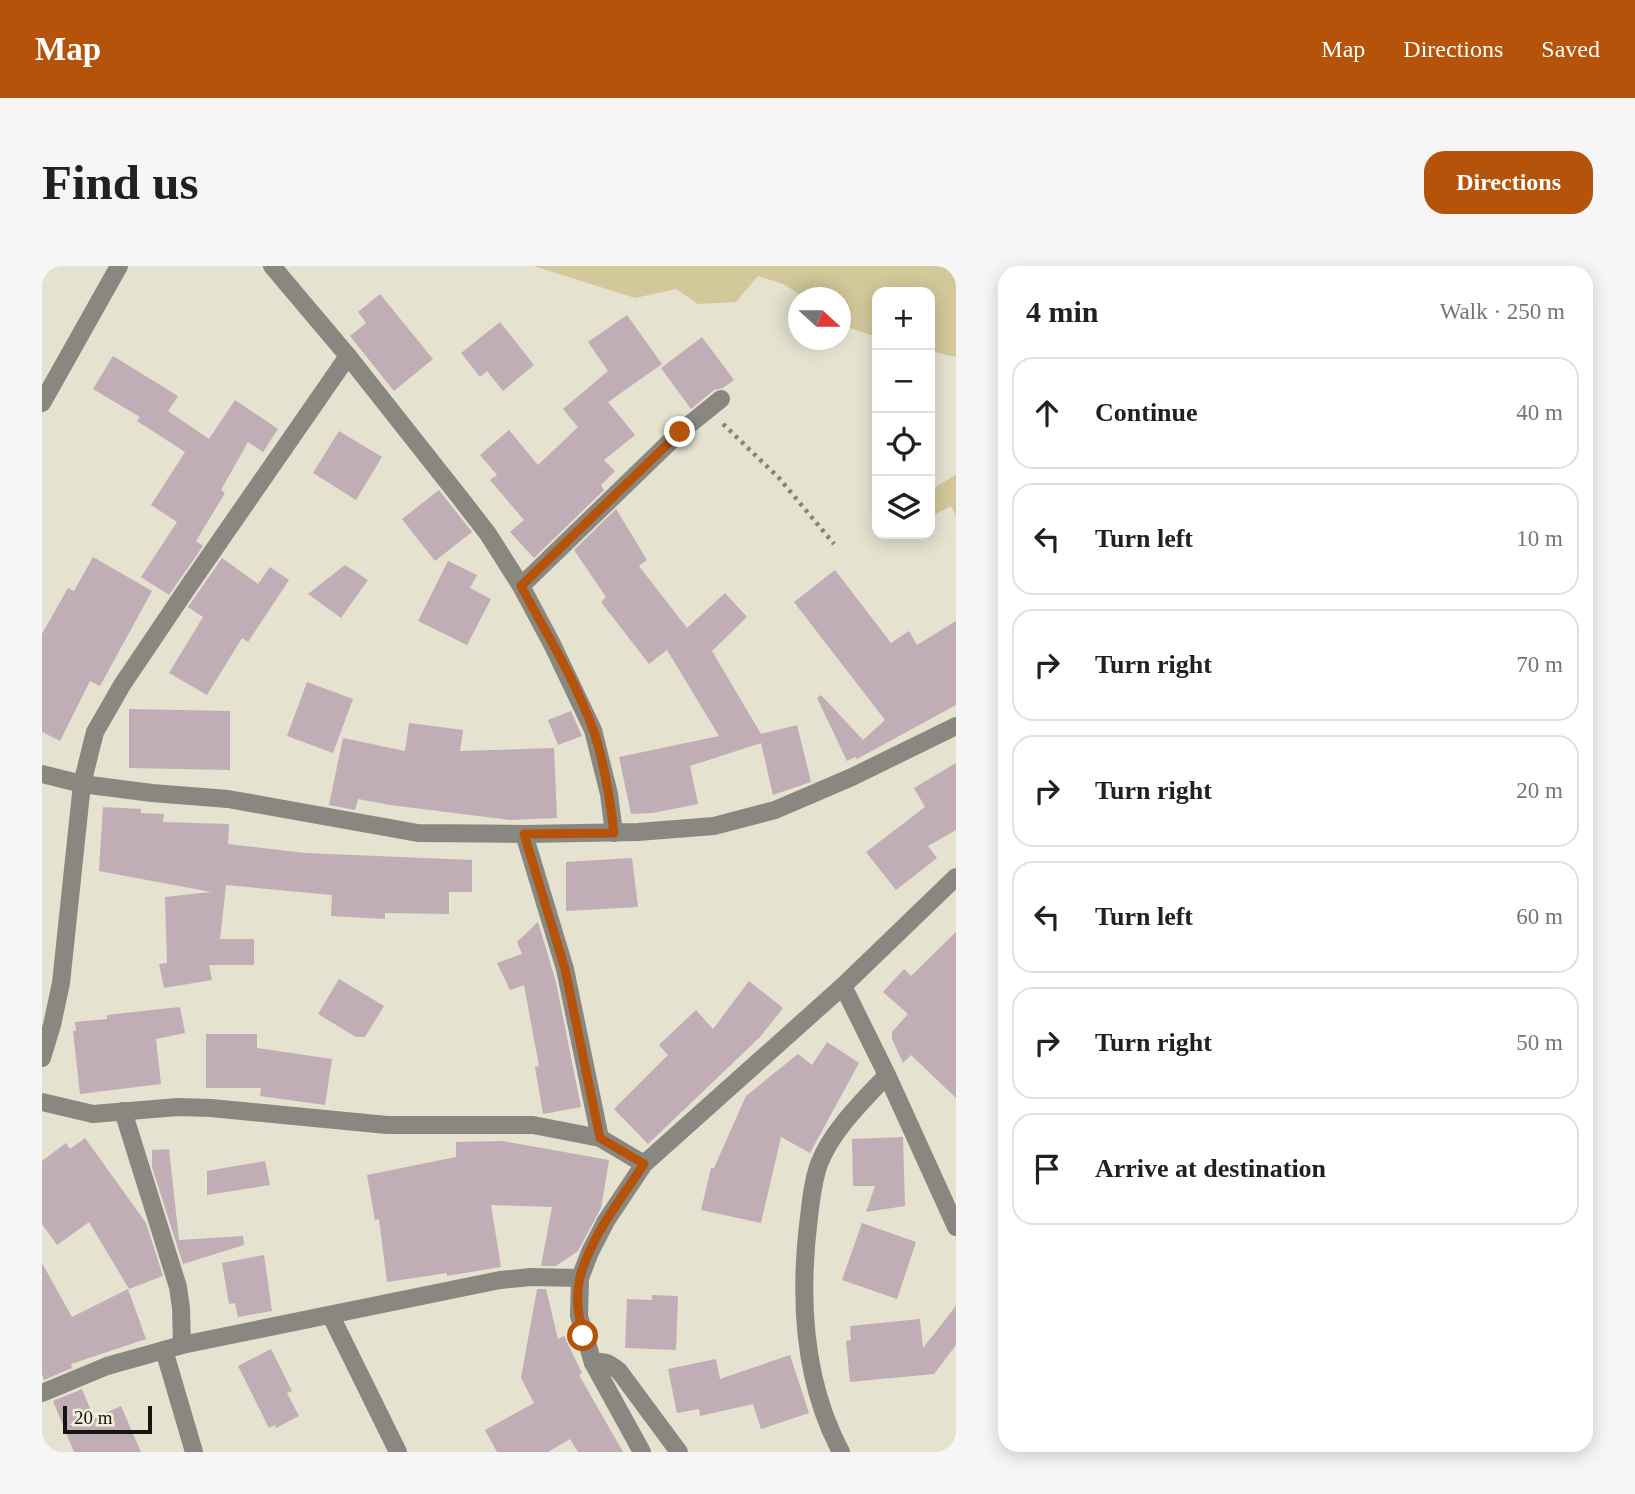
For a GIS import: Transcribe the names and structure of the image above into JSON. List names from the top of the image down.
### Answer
{
  "scale_bar": "20 m",
  "north": "right",
  "page": {
    "header": "Map",
    "nav": ["Map", "Directions", "Saved"],
    "buttons": "Directions",
    "title": "Find us",
    "heading": ["4 min", "Walk · 250 m"],
    "map_buttons": ["+", "−"],
    "list": [
      ["Continue", "40 m"],
      ["Turn left", "10 m"],
      ["Turn right", "70 m"],
      ["Turn right", "20 m"],
      ["Turn left", "60 m"],
      ["Turn right", "50 m"],
      "Arrive at destination"
    ],
    "scale": "20 m"
  }
}
